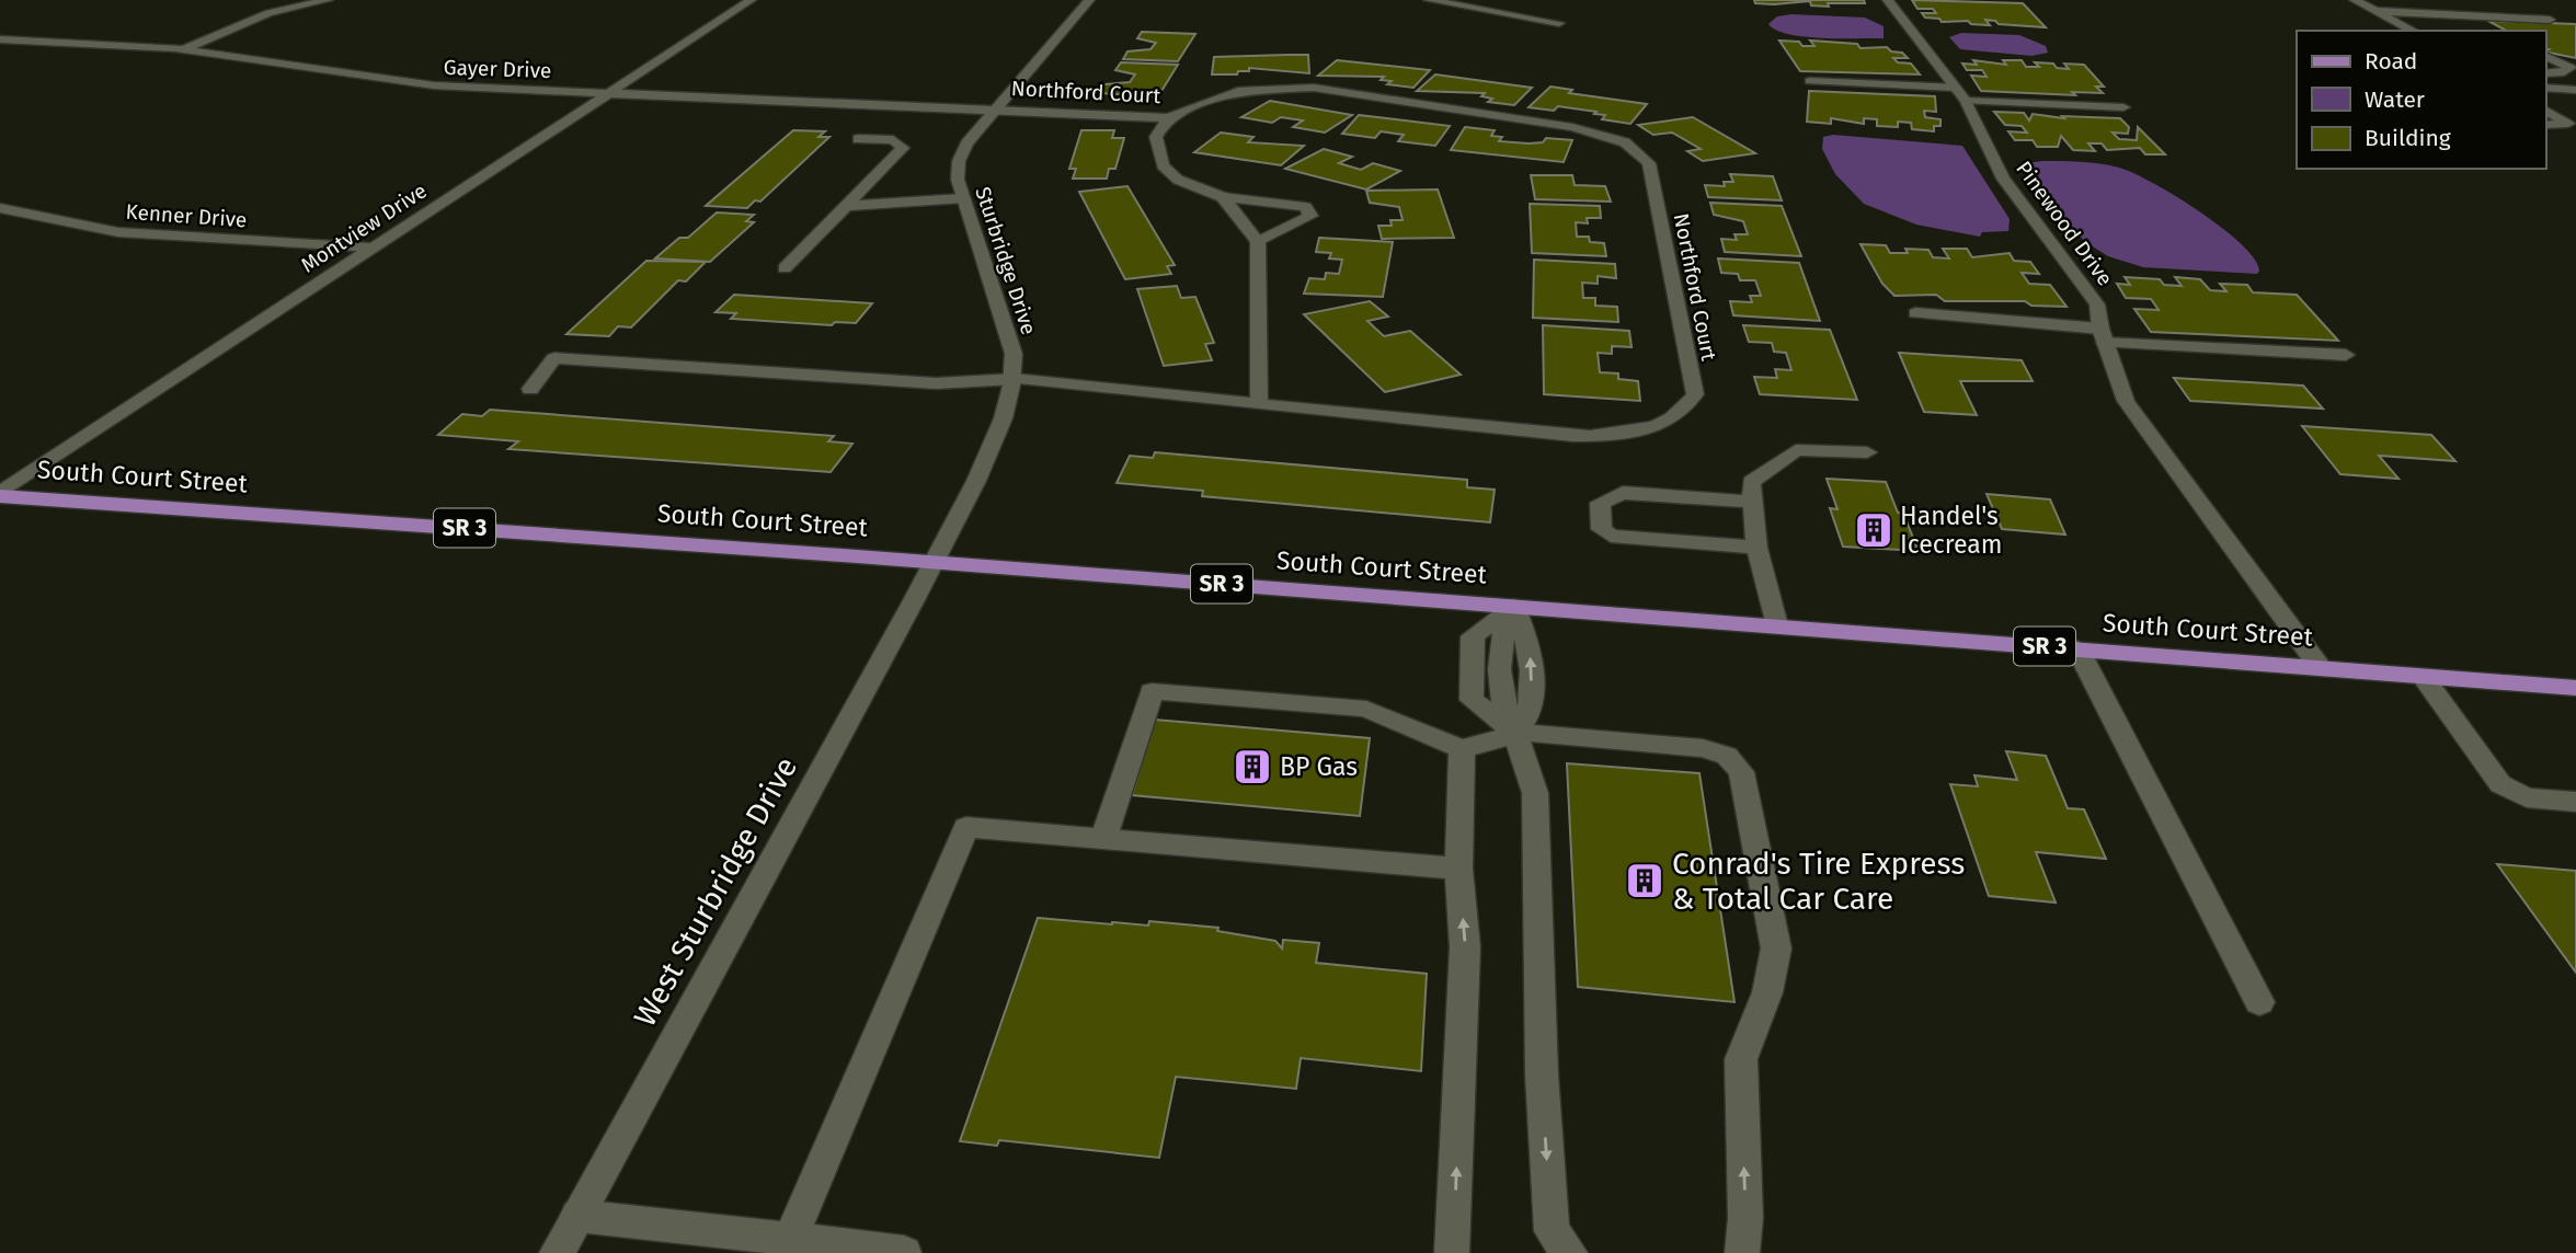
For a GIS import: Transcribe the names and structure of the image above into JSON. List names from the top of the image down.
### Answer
{
  "streets": {
    "main road": ["South Court Street", "SR 3"],
    "street": [
      "Gayer Drive",
      "Northford Court",
      "Kenner Drive",
      "Pinewood Drive",
      "Montview Drive",
      "Sturbridge Drive",
      "West Sturbridge Drive"
    ]
  },
  "crossings": [
    ["Gayer Drive", "Northford Court"],
    ["Gayer Drive", "Montview Drive"],
    ["Gayer Drive", "Sturbridge Drive"],
    ["Northford Court", "Sturbridge Drive"],
    ["Kenner Drive", "Montview Drive"],
    ["Pinewood Drive", "South Court Street"],
    ["Montview Drive", "South Court Street"],
    ["Sturbridge Drive", "South Court Street"],
    ["Sturbridge Drive", "West Sturbridge Drive"],
    ["South Court Street", "West Sturbridge Drive"]
  ],
  "places": {
    "building": ["Handel's Icecream", "BP Gas", "Conrad's Tire Express & Total Car Care"]
  },
  "legend": ["Road", "Water", "Building"]
}
